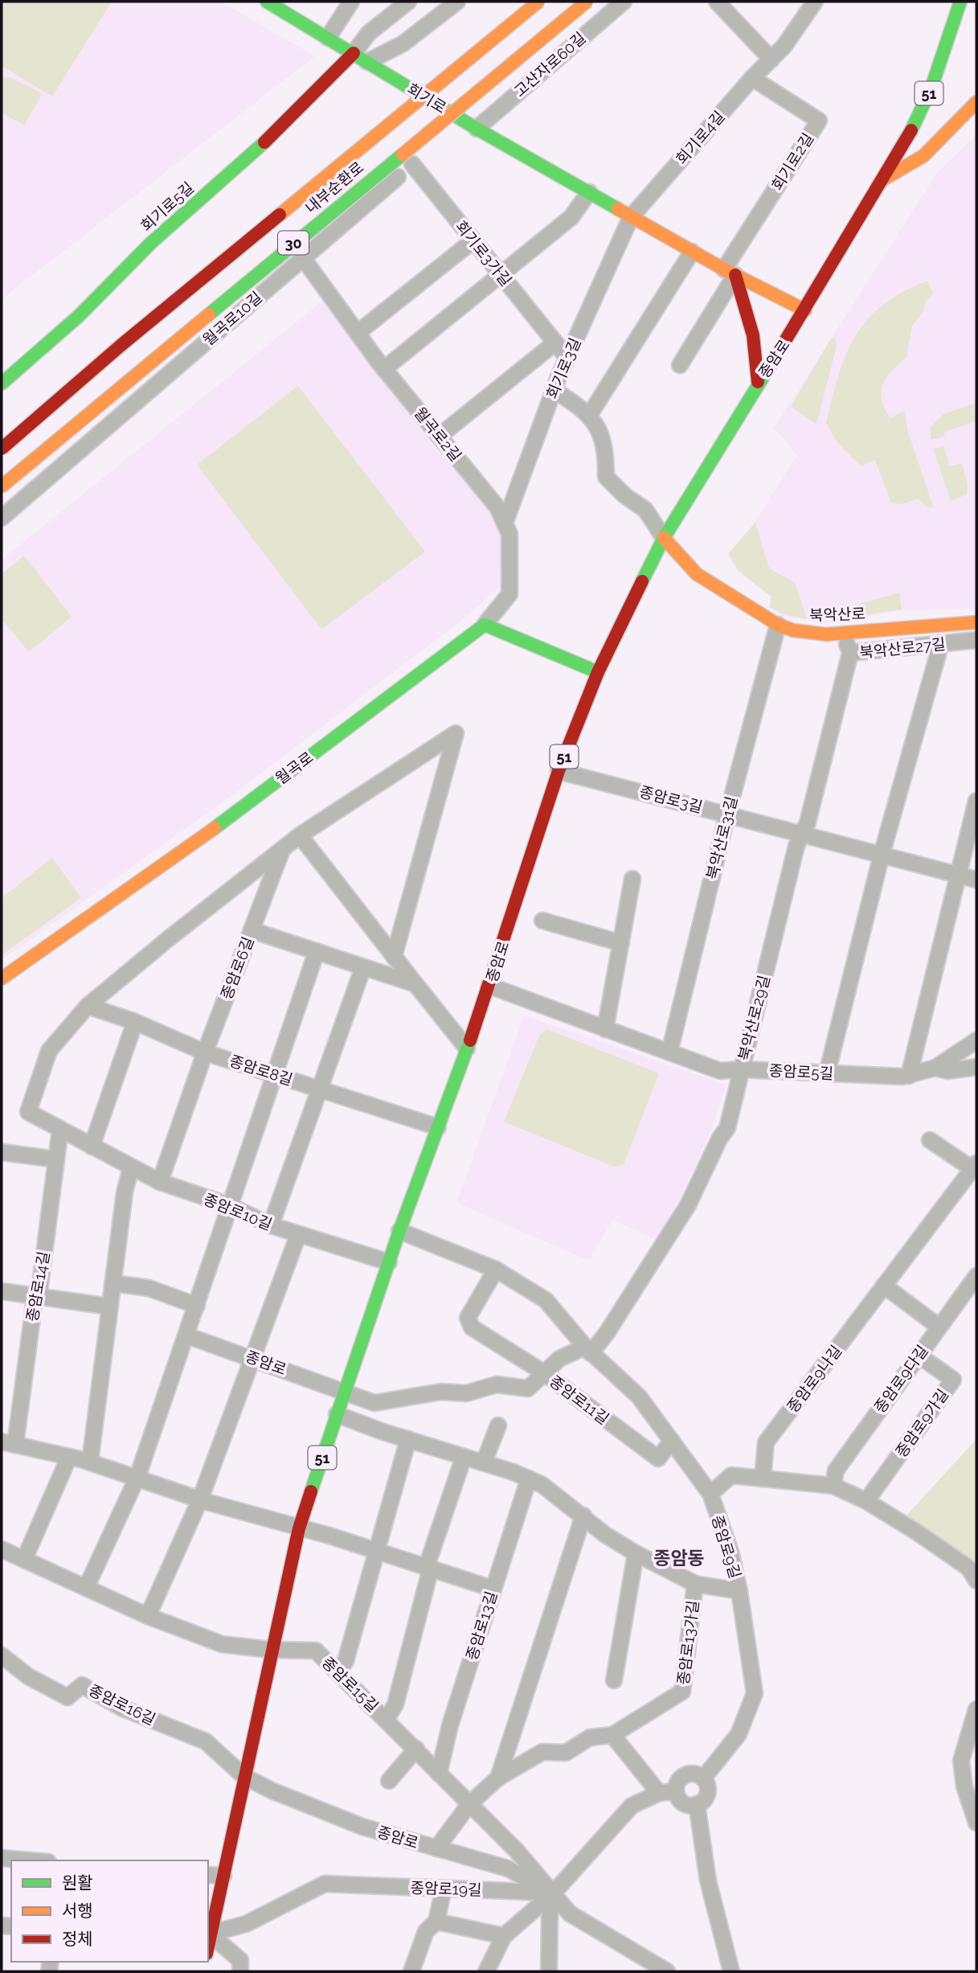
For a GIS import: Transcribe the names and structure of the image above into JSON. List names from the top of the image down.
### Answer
{
  "streets": {
    "main road": [
      "51",
      "회기로",
      "내부순환로",
      "회기로5길",
      "30",
      "종암로",
      "북악산로",
      "월곡로"
    ],
    "street": [
      "고산자로60길",
      "회기로4길",
      "회기로2길",
      "회기로3가길",
      "월곡로10길",
      "회기로3길",
      "월곡로2길",
      "북악산로27길",
      "종암로3길",
      "북악산로31길",
      "종암로6길",
      "북악산로29길",
      "종암로8길",
      "종암로5길",
      "종암로10길",
      "종암로14길",
      "종암로9나길",
      "종암로9다길",
      "종암로11길",
      "종암로9가길",
      "종암로9길",
      "종암로13길",
      "종암로13가길",
      "종암로15길",
      "종암로16길",
      "종암로19길"
    ]
  },
  "crossings": [
    ["고산자로60길", "회기로"],
    ["고산자로60길", "월곡로10길"],
    ["51", "종암로"],
    ["회기로", "회기로4길"],
    ["회기로", "회기로2길"],
    ["회기로", "회기로5길"],
    ["회기로", "월곡로10길"],
    ["회기로", "종암로"],
    ["회기로", "회기로3길"],
    ["회기로4길", "회기로2길"],
    ["회기로4길", "회기로3길"],
    ["회기로3가길", "월곡로10길"],
    ["회기로3가길", "회기로3길"],
    ["월곡로10길", "월곡로2길"],
    ["종암로", "북악산로"],
    ["종암로", "종암로3길"],
    ["종암로", "종암로8길"],
    ["종암로", "종암로5길"],
    ["종암로", "종암로10길"],
    ["종암로", "종암로14길"],
    ["종암로", "종암로11길"],
    ["종암로", "종암로9길"],
    ["종암로", "종암로15길"],
    ["종암로", "종암로16길"],
    ["종암로", "종암로19길"],
    ["회기로3길", "월곡로2길"],
    ["월곡로2길", "월곡로"],
    ["북악산로", "북악산로27길"],
    ["북악산로", "북악산로31길"],
    ["북악산로27길", "북악산로29길"],
    ["종암로3길", "북악산로31길"],
    ["종암로3길", "북악산로29길"],
    ["북악산로31길", "종암로5길"],
    ["종암로6길", "종암로8길"],
    ["종암로6길", "종암로10길"],
    ["북악산로29길", "종암로5길"],
    ["북악산로29길", "종암로9길"],
    ["종암로8길", "종암로10길"],
    ["종암로10길", "종암로14길"],
    ["종암로9다길", "종암로9가길"],
    ["종암로11길", "종암로9길"],
    ["종암로13길", "종암로15길"],
    ["종암로13가길", "종암로15길"],
    ["종암로15길", "종암로19길"]
  ],
  "districts": ["종암동"],
  "legend": ["원활", "서행", "정체"]
}
